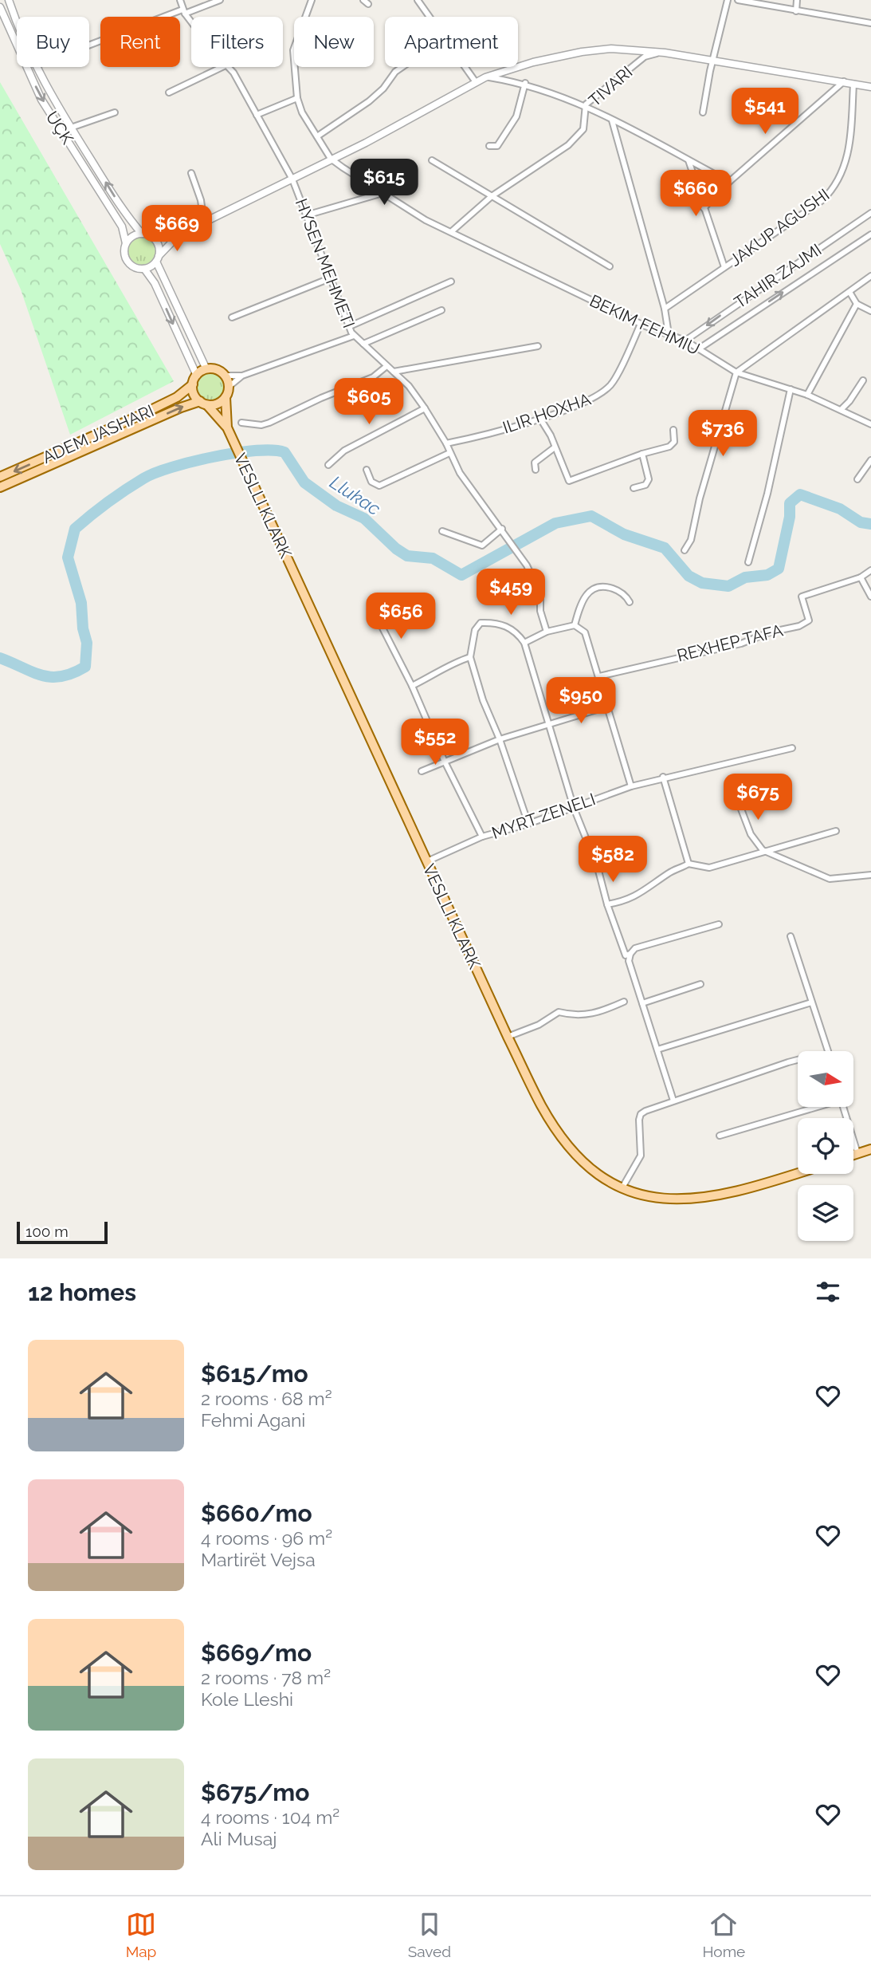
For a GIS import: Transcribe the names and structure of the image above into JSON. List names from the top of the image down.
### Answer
{
  "streets": {
    "main road": ["ADEM JASHARI", "VESLLI KLARK"],
    "street": [
      "TIVARI",
      "UÇK",
      "JAKUP AGUSHI",
      "HYSEN MEHMETI",
      "TAHIR ZAJMI",
      "BEKIM FEHMIU",
      "ILIR HOXHA",
      "REXHEP TAFA",
      "MYRT ZENELI"
    ]
  },
  "crossings": [
    ["TIVARI", "JAKUP AGUSHI"],
    ["TIVARI", "BEKIM FEHMIU"],
    ["UÇK", "ADEM JASHARI"],
    ["UÇK", "VESLLI KLARK"],
    ["HYSEN MEHMETI", "ILIR HOXHA"],
    ["TAHIR ZAJMI", "BEKIM FEHMIU"],
    ["BEKIM FEHMIU", "ILIR HOXHA"],
    ["ADEM JASHARI", "VESLLI KLARK"],
    ["VESLLI KLARK", "MYRT ZENELI"]
  ],
  "water": ["Llukac"],
  "scale_bar": "100 m",
  "north": "right",
  "page": {
    "chip": [
      "Buy",
      "Rent",
      "Filters",
      "New",
      "Apartment"
    ],
    "price": [
      "$541",
      "$615",
      "$660",
      "$669",
      "$605",
      "$736",
      "$459",
      "$656",
      "$950",
      "$552",
      "$675",
      "$582"
    ],
    "scale": "100 m",
    "heading": "12 homes",
    "list": [
      {
        "name": "$615/mo",
        "note": "2 rooms · 68 m² · Fehmi Agani"
      },
      {
        "name": "$660/mo",
        "note": "4 rooms · 96 m² · Martirët Vejsa"
      },
      {
        "name": "$669/mo",
        "note": "2 rooms · 78 m² · Kole Lleshi"
      },
      {
        "name": "$675/mo",
        "note": "4 rooms · 104 m² · Ali Musaj"
      }
    ],
    "tabs": ["Map", "Saved", "Home"]
  }
}
